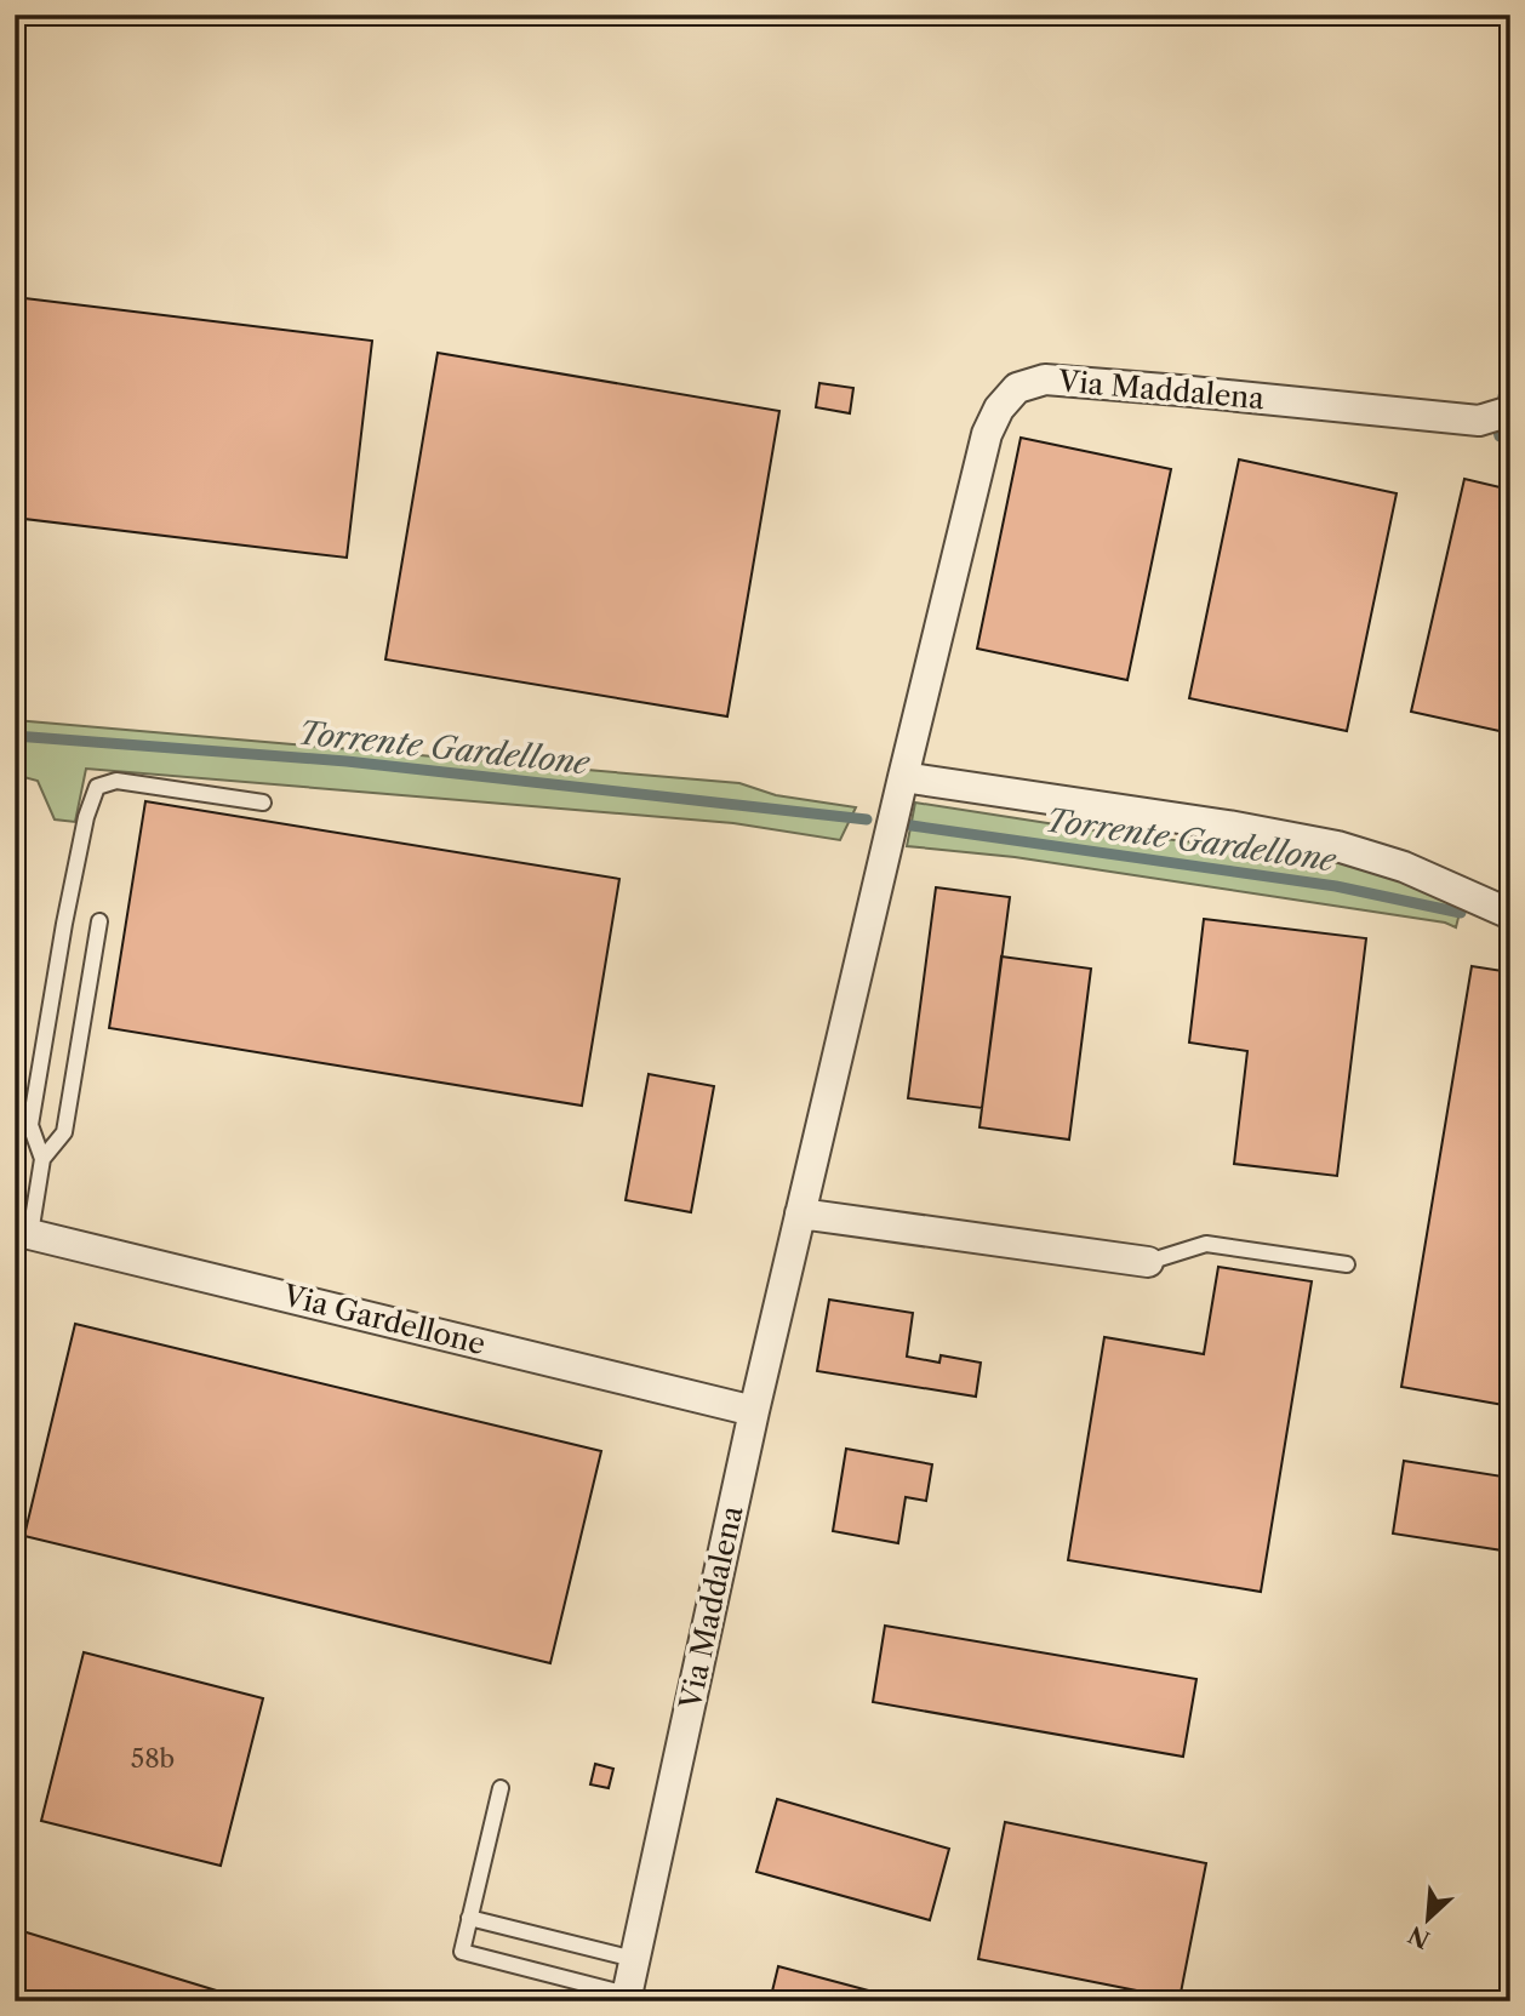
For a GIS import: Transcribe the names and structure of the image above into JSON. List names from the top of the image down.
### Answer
{
  "streets": {
    "street": ["Via Maddalena", "Via Gardellone"]
  },
  "crossings": [
    ["Via Maddalena", "Via Gardellone"]
  ],
  "water": ["Torrente Gardellone"],
  "house_numbers": ["58b"],
  "north": "bottom left"
}
